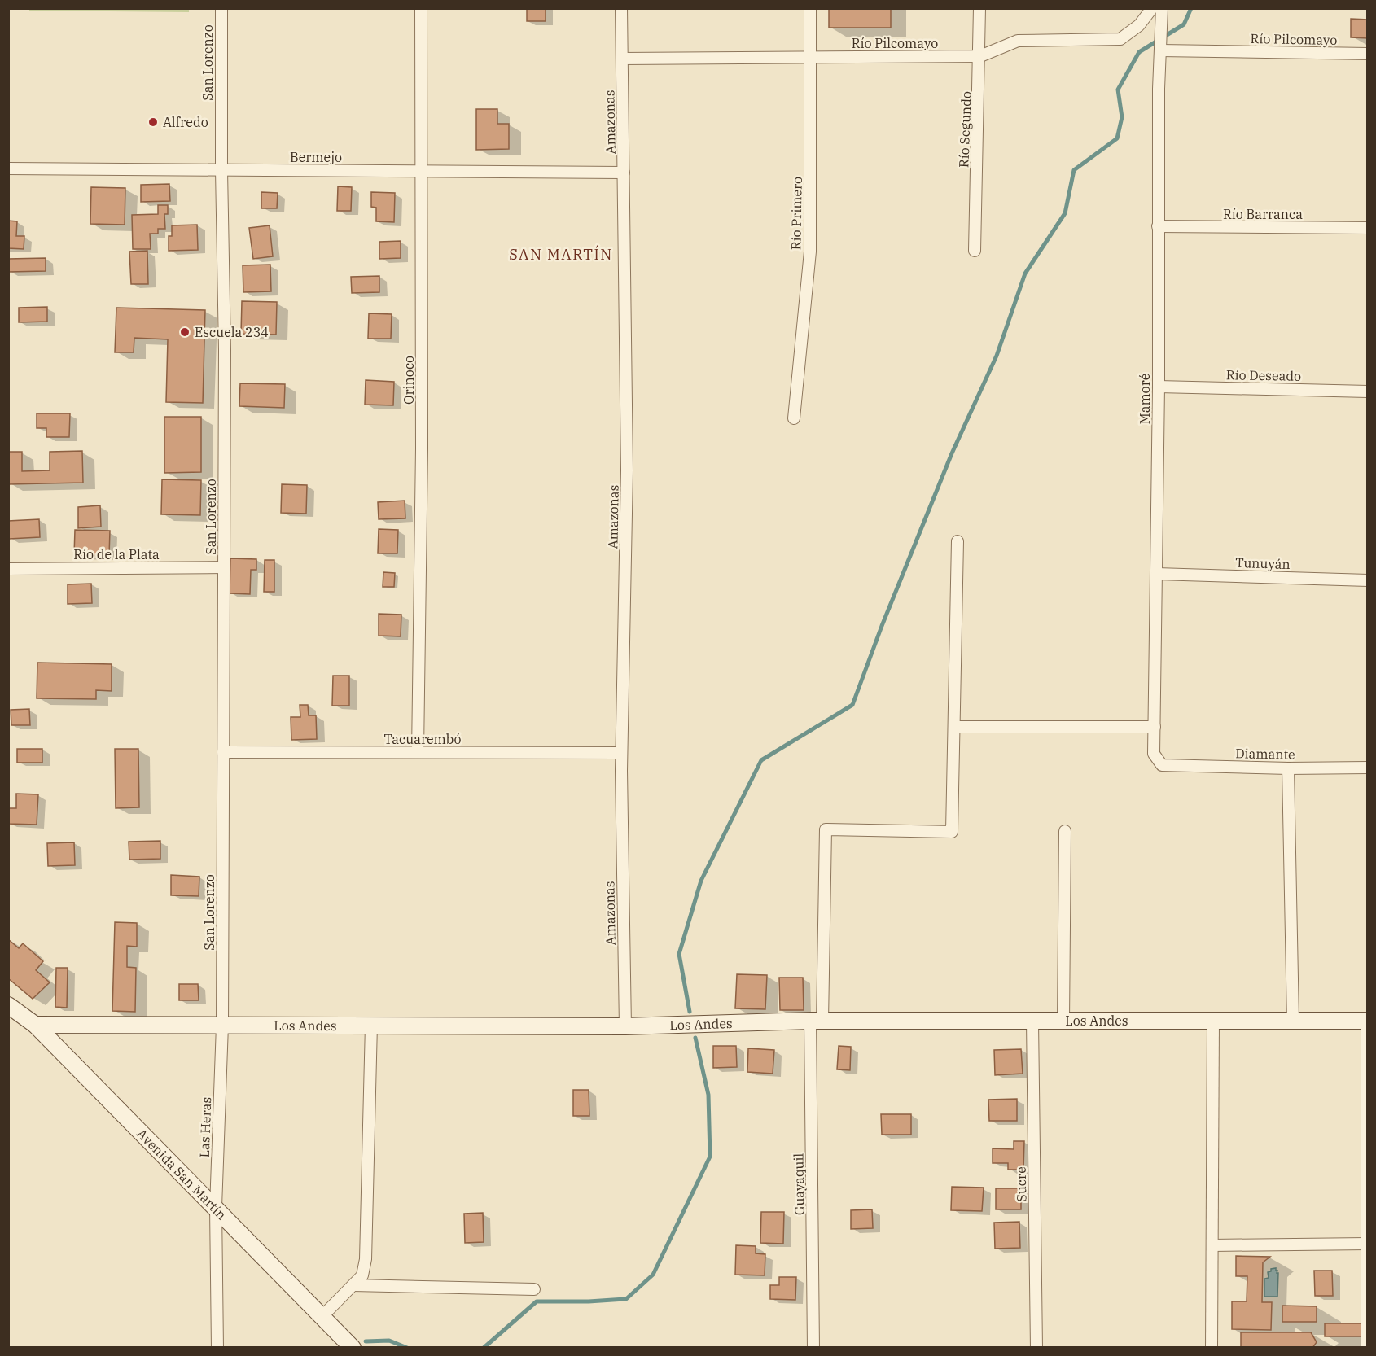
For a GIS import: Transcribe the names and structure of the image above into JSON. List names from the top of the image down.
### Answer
{
  "streets": {
    "main road": ["Los Andes", "Avenida San Martín"],
    "street": [
      "Río Pilcomayo",
      "San Lorenzo",
      "Amazonas",
      "Río Segundo",
      "Bermejo",
      "Río Primero",
      "Río Barranca",
      "Río Deseado",
      "Orinoco",
      "Mamoré",
      "Río de la Plata",
      "Tunuyán",
      "Tacuarembó",
      "Diamante",
      "Las Heras",
      "Guayaquil",
      "Sucre"
    ]
  },
  "crossings": [
    ["Río Pilcomayo", "Amazonas"],
    ["Río Pilcomayo", "Río Segundo"],
    ["Río Pilcomayo", "Río Primero"],
    ["Río Pilcomayo", "Mamoré"],
    ["San Lorenzo", "Bermejo"],
    ["San Lorenzo", "Río de la Plata"],
    ["San Lorenzo", "Tacuarembó"],
    ["San Lorenzo", "Los Andes"],
    ["San Lorenzo", "Las Heras"],
    ["Amazonas", "Bermejo"],
    ["Amazonas", "Tacuarembó"],
    ["Amazonas", "Los Andes"],
    ["Bermejo", "Orinoco"],
    ["Río Barranca", "Mamoré"],
    ["Río Deseado", "Mamoré"],
    ["Orinoco", "Tacuarembó"],
    ["Mamoré", "Tunuyán"],
    ["Mamoré", "Diamante"],
    ["Los Andes", "Las Heras"],
    ["Los Andes", "Avenida San Martín"],
    ["Los Andes", "Guayaquil"],
    ["Los Andes", "Sucre"],
    ["Las Heras", "Avenida San Martín"]
  ],
  "districts": ["SAN MARTÍN"],
  "places": ["Alfredo", "Escuela 234"]
}
